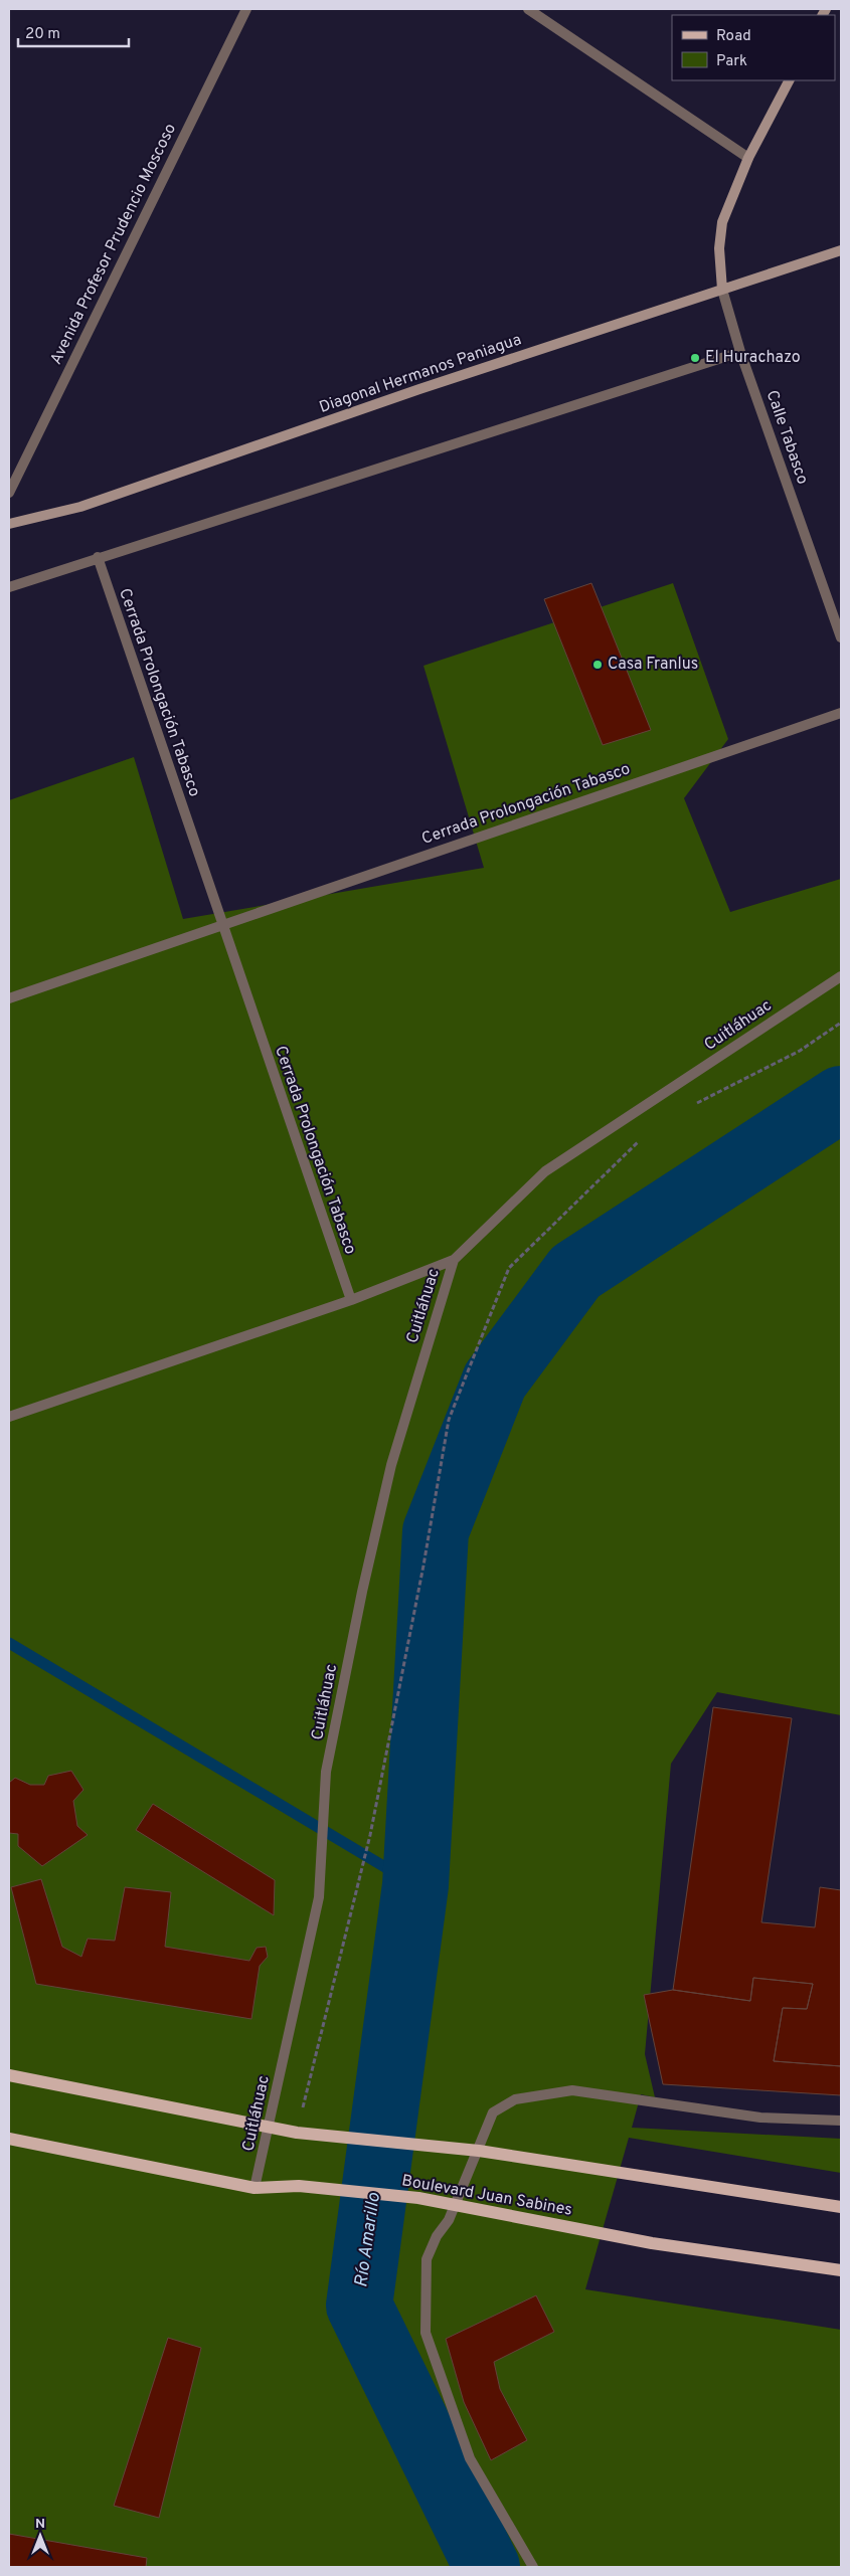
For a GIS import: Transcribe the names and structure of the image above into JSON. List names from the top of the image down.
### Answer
{
  "streets": {
    "main road": ["Diagonal Hermanos Paniagua", "Calle Tabasco", "Boulevard Juan Sabines"],
    "street": ["Avenida Profesor Prudencio Moscoso", "Cerrada Prolongación Tabasco", "Cuitláhuac"]
  },
  "crossings": [
    ["Diagonal Hermanos Paniagua", "Calle Tabasco"],
    ["Cuitláhuac", "Boulevard Juan Sabines"]
  ],
  "water": ["Río Amarillo"],
  "places": ["El Hurachazo", "Casa Franlus"],
  "legend": ["Road", "Park"],
  "scale_bar": "20 m",
  "north": "top"
}
